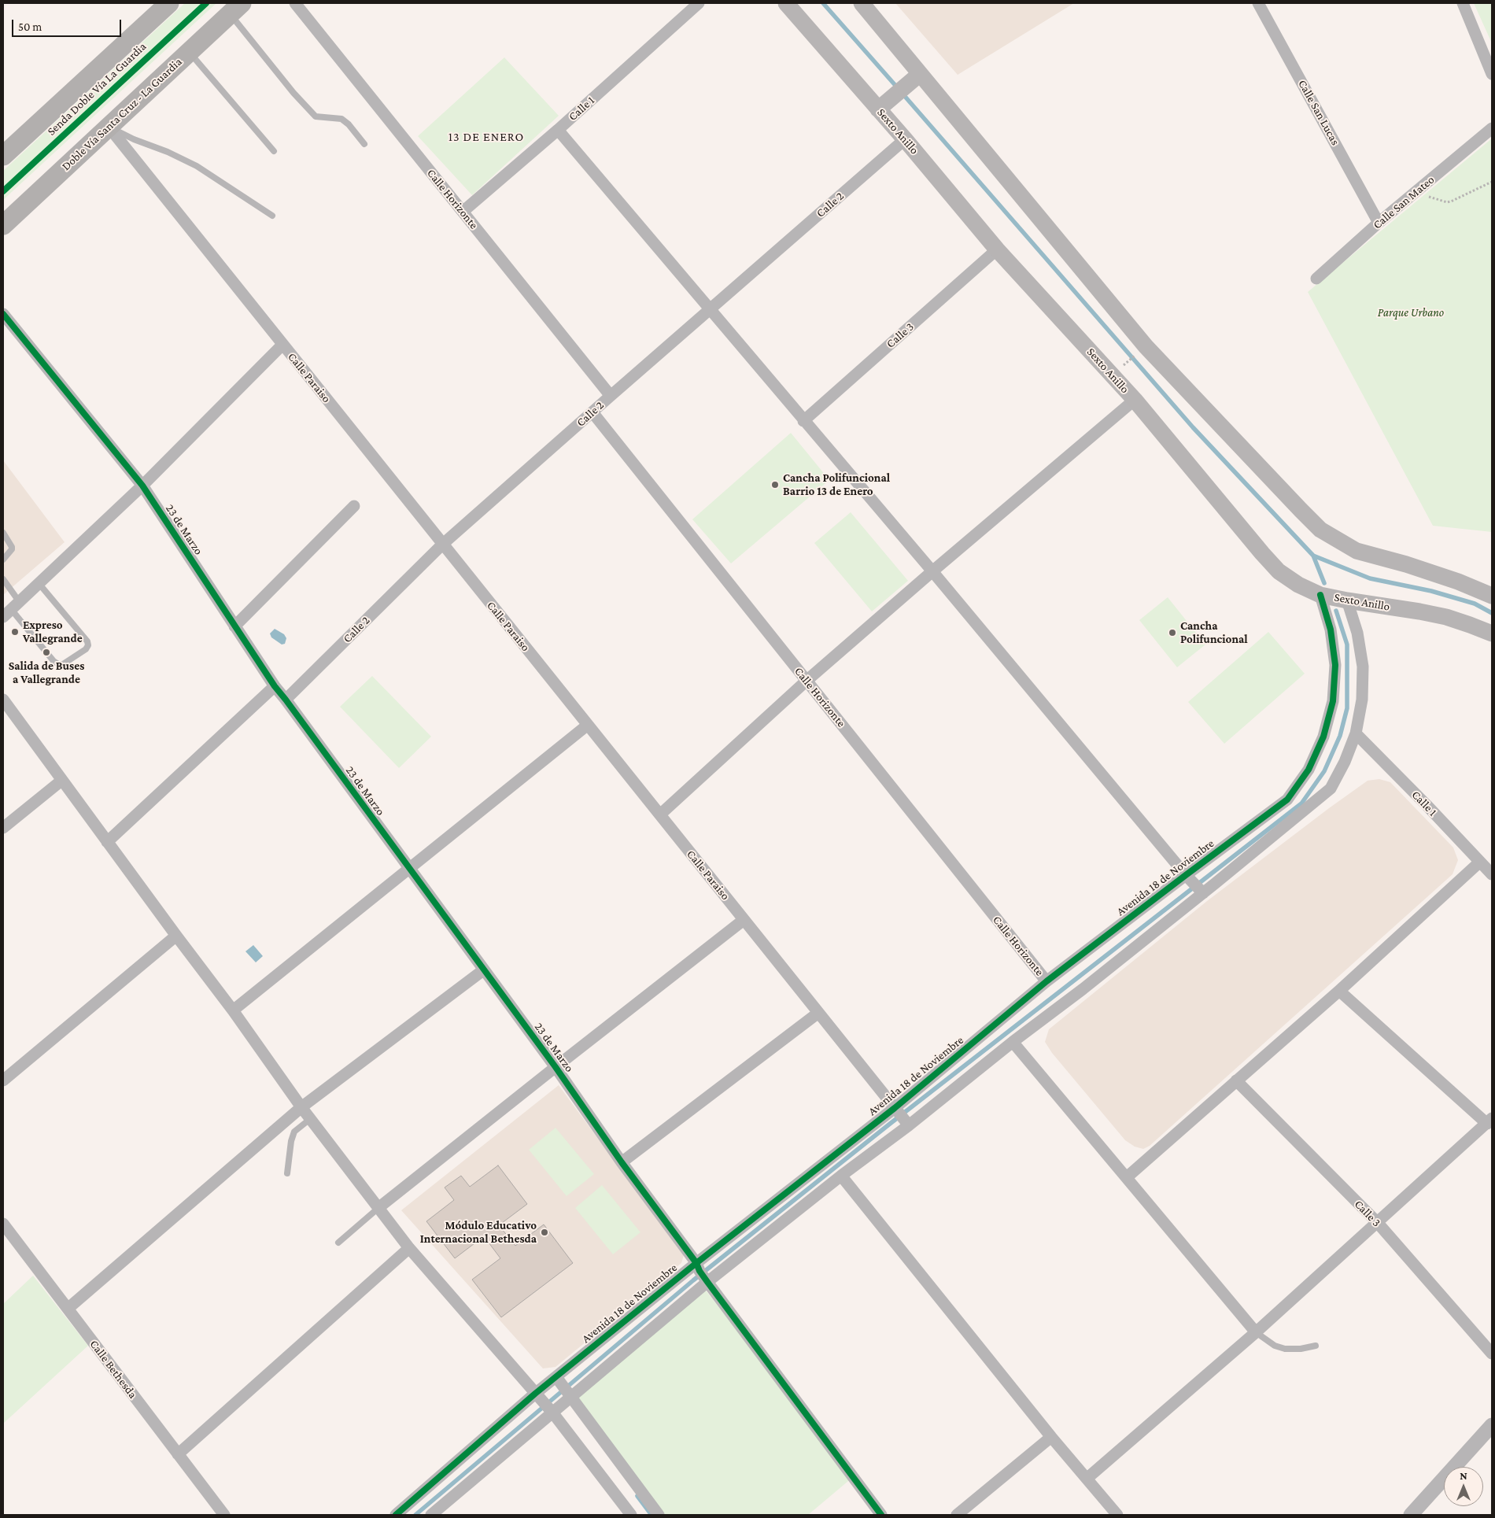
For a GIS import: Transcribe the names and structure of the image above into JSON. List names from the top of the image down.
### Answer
{
  "streets": {
    "highway": ["Doble Vía Santa Cruz - La Guardia"],
    "main road": ["Sexto Anillo"],
    "street": [
      "Calle 1",
      "Calle San Lucas",
      "Calle Horizonte",
      "Calle San Mateo",
      "Calle 2",
      "Calle 3",
      "Calle Paraiso",
      "23 de Marzo",
      "Avenida 18 de Noviembre",
      "Calle Bethesda"
    ],
    "cycle path": ["Senda Doble Vía La Guardia"]
  },
  "crossings": [
    ["Calle 1", "Calle Horizonte"],
    ["Calle 1", "Avenida 18 de Noviembre"],
    ["Calle San Lucas", "Calle San Mateo"],
    ["Doble Vía Santa Cruz - La Guardia", "Calle Paraiso"],
    ["Sexto Anillo", "Calle 2"],
    ["Sexto Anillo", "Calle 3"],
    ["Sexto Anillo", "Avenida 18 de Noviembre"],
    ["Calle Horizonte", "Calle 2"],
    ["Calle Horizonte", "Avenida 18 de Noviembre"],
    ["Calle 2", "Calle Paraiso"],
    ["Calle 2", "23 de Marzo"],
    ["Calle Paraiso", "Avenida 18 de Noviembre"],
    ["23 de Marzo", "Avenida 18 de Noviembre"]
  ],
  "districts": ["13 DE ENERO"],
  "parks": ["Parque Urbano"],
  "places": [
    "Cancha Polifuncional Barrio 13 de Enero",
    "Expreso Vallegrande",
    "Cancha Polifuncional",
    "Salida de Buses a Vallegrande",
    "Módulo Educativo Internacional Bethesda"
  ],
  "scale_bar": "50 m",
  "north": "top"
}
